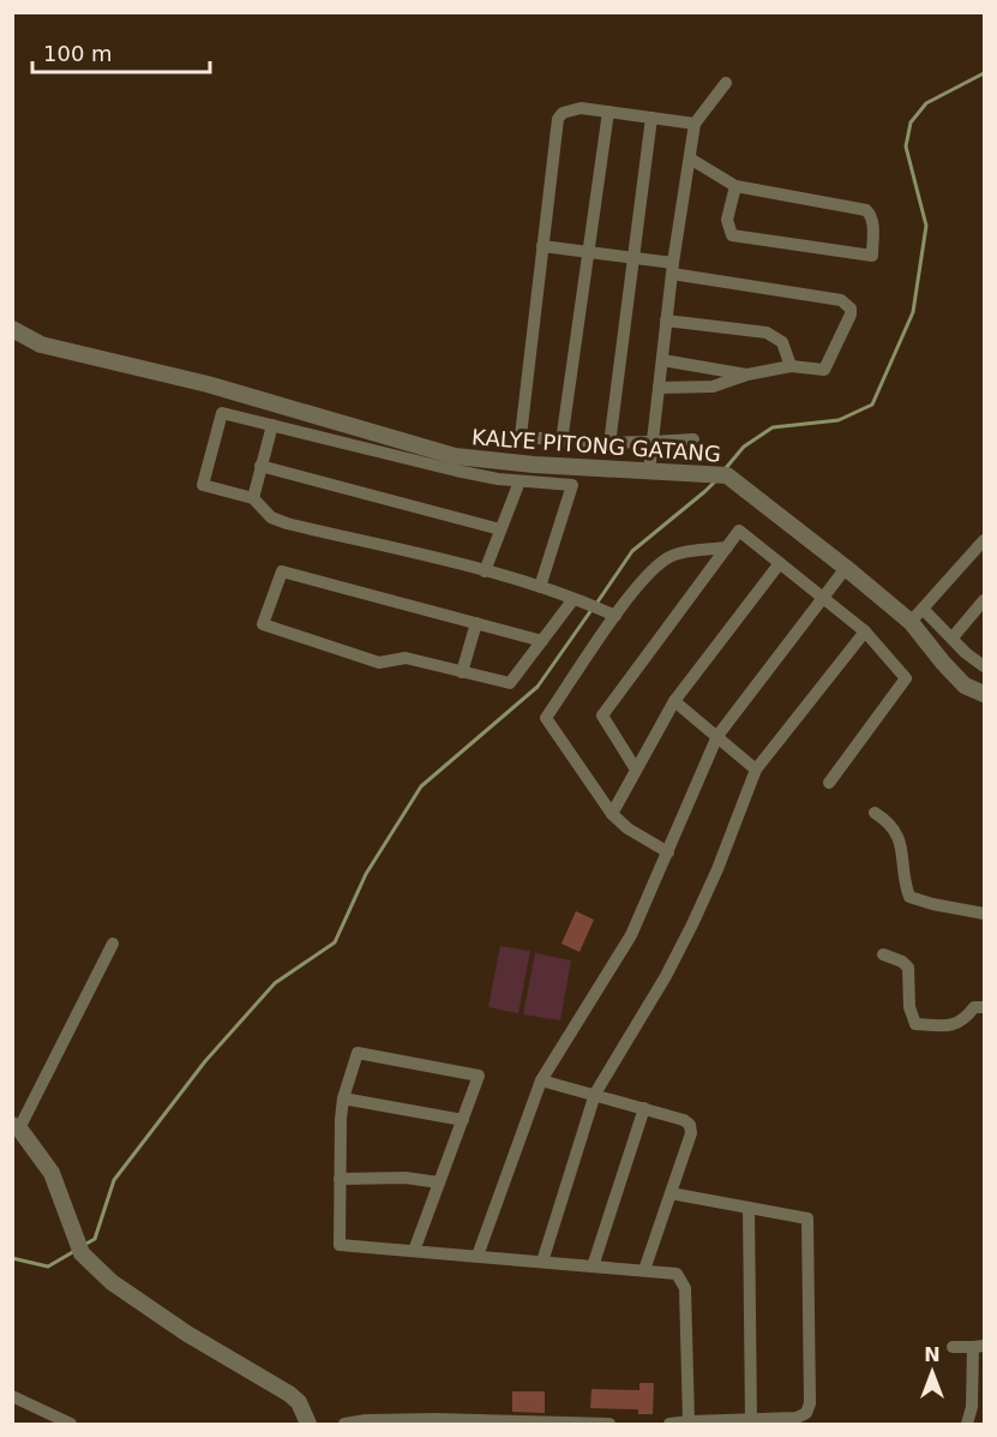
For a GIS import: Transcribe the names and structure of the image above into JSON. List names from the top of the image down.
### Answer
{
  "streets": {
    "street": ["KALYE PITONG GATANG"]
  },
  "scale_bar": "100 m",
  "north": "top"
}
